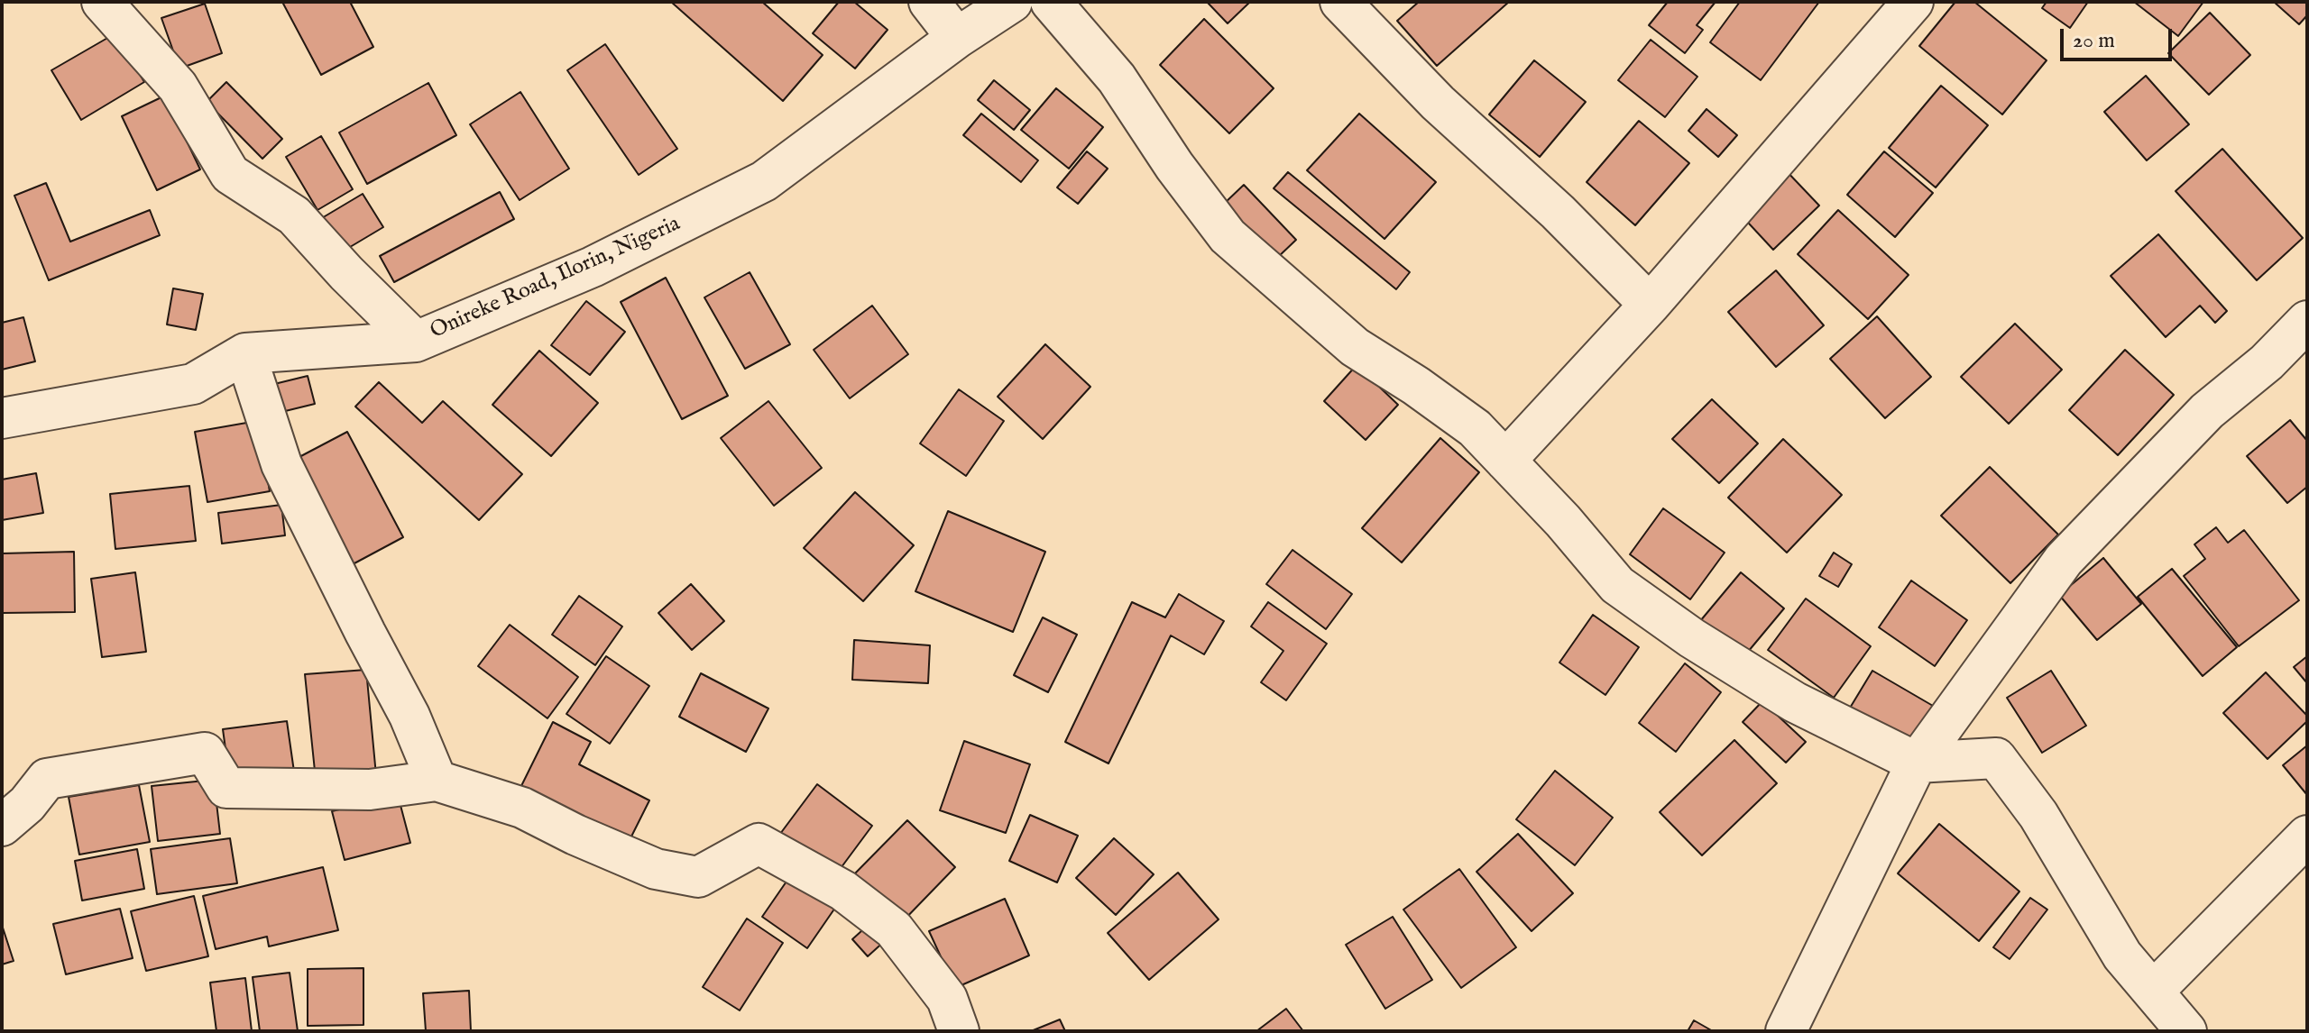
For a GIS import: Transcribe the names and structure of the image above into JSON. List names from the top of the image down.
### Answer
{
  "streets": {
    "street": ["Onireke Road, Ilorin, Nigeria"]
  },
  "scale_bar": "20 m"
}
